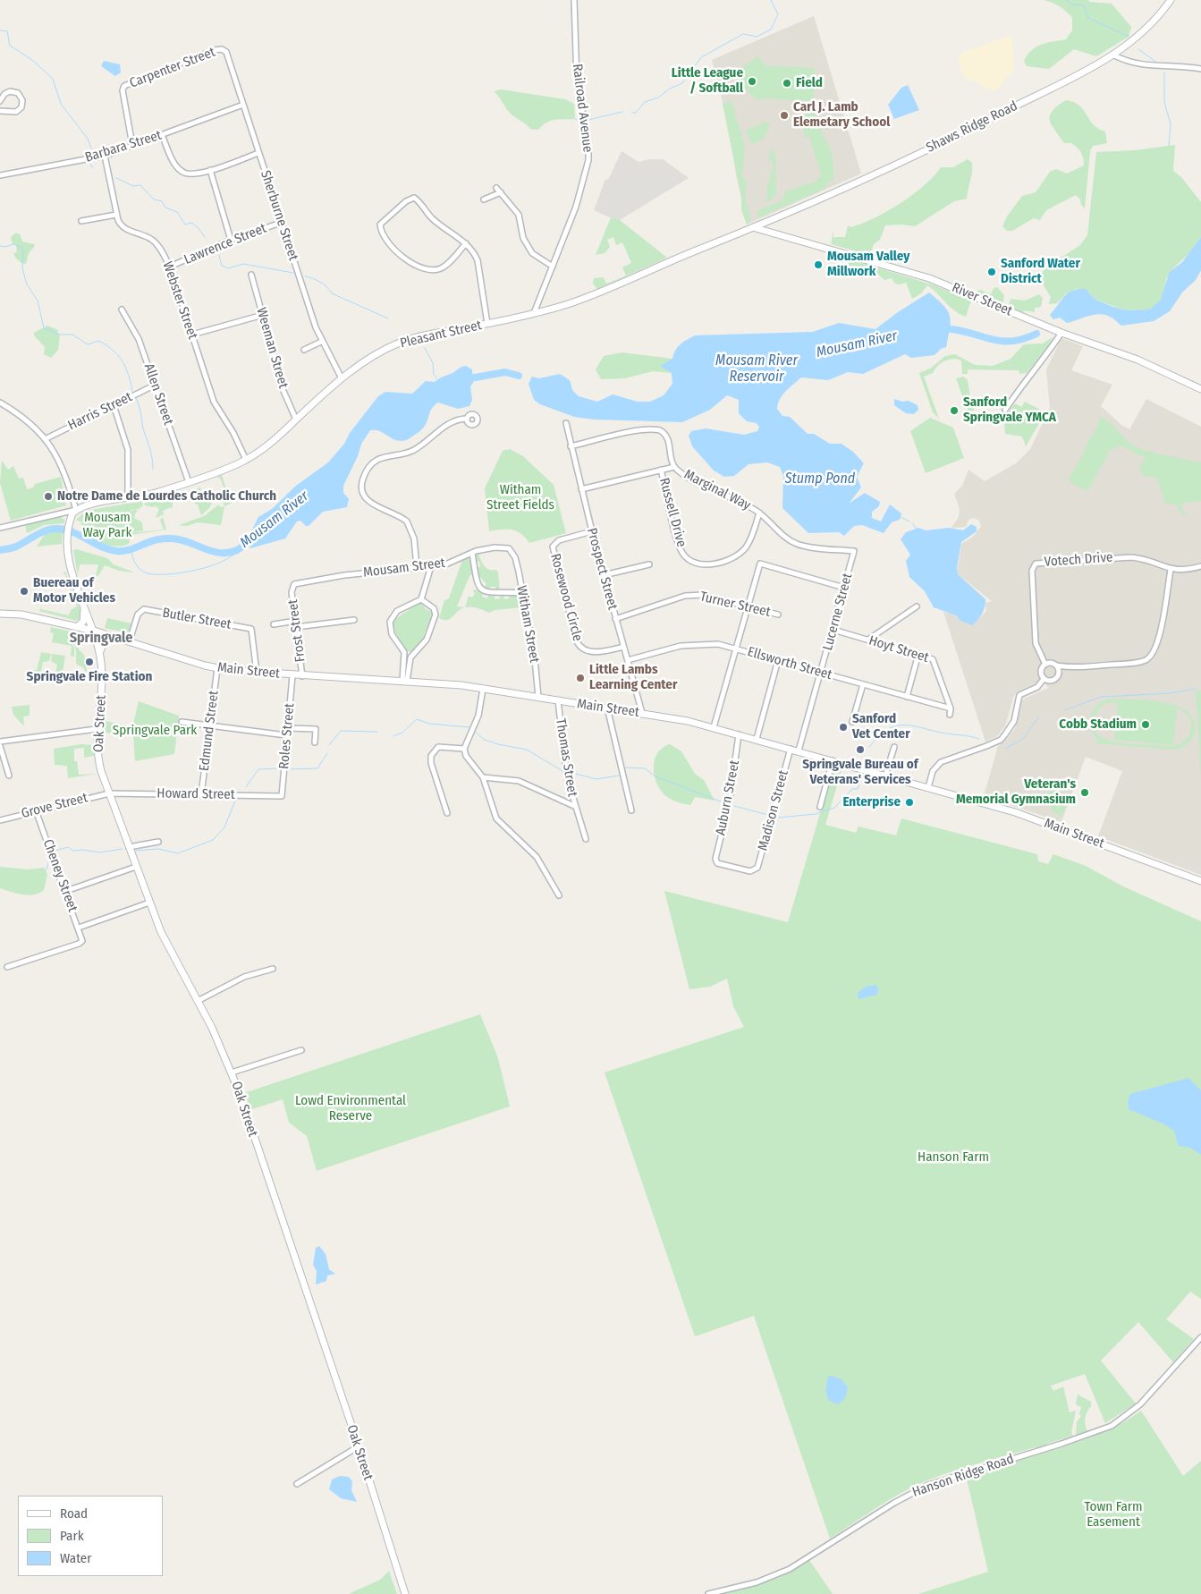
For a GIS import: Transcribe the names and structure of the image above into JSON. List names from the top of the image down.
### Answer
{
  "streets": {
    "main road": [
      "Shaws Ridge Road",
      "River Street",
      "Pleasant Street",
      "Main Street",
      "Oak Street"
    ],
    "street": [
      "Carpenter Street",
      "Railroad Avenue",
      "Barbara Street",
      "Sherburne Street",
      "Lawrence Street",
      "Webster Street",
      "Weeman Street",
      "Allen Street",
      "Harris Street",
      "Marginal Way",
      "Russell Drive",
      "Votech Drive",
      "Mousam Street",
      "Prospect Street",
      "Rosewood Circle",
      "Turner Street",
      "Lucerne Street",
      "Butler Street",
      "Witham Street",
      "Frost Street",
      "Hoyt Street",
      "Ellsworth Street",
      "Edmund Street",
      "Roles Street",
      "Thomas Street",
      "Howard Street",
      "Auburn Street",
      "Grove Street",
      "Madison Street",
      "Cheney Street",
      "Hanson Ridge Road"
    ]
  },
  "crossings": [
    ["Carpenter Street", "Barbara Street"],
    ["Carpenter Street", "Sherburne Street"],
    ["Railroad Avenue", "Pleasant Street"],
    ["Shaws Ridge Road", "River Street"],
    ["Shaws Ridge Road", "Pleasant Street"],
    ["Barbara Street", "Sherburne Street"],
    ["Sherburne Street", "Lawrence Street"],
    ["Sherburne Street", "Pleasant Street"],
    ["Lawrence Street", "Webster Street"],
    ["River Street", "Pleasant Street"],
    ["Webster Street", "Pleasant Street"],
    ["Pleasant Street", "Weeman Street"],
    ["Pleasant Street", "Allen Street"],
    ["Pleasant Street", "Oak Street"],
    ["Allen Street", "Harris Street"],
    ["Marginal Way", "Russell Drive"],
    ["Marginal Way", "Prospect Street"],
    ["Marginal Way", "Lucerne Street"],
    ["Mousam Street", "Witham Street"],
    ["Mousam Street", "Frost Street"],
    ["Prospect Street", "Rosewood Circle"],
    ["Prospect Street", "Turner Street"],
    ["Prospect Street", "Ellsworth Street"],
    ["Prospect Street", "Main Street"],
    ["Lucerne Street", "Hoyt Street"],
    ["Lucerne Street", "Ellsworth Street"],
    ["Lucerne Street", "Main Street"],
    ["Butler Street", "Main Street"],
    ["Witham Street", "Main Street"],
    ["Frost Street", "Main Street"],
    ["Hoyt Street", "Ellsworth Street"],
    ["Main Street", "Oak Street"],
    ["Main Street", "Edmund Street"],
    ["Main Street", "Roles Street"],
    ["Main Street", "Thomas Street"],
    ["Main Street", "Auburn Street"],
    ["Main Street", "Madison Street"],
    ["Oak Street", "Howard Street"],
    ["Oak Street", "Grove Street"],
    ["Edmund Street", "Howard Street"],
    ["Roles Street", "Howard Street"],
    ["Howard Street", "Grove Street"],
    ["Auburn Street", "Madison Street"],
    ["Grove Street", "Cheney Street"]
  ],
  "districts": ["Springvale"],
  "water": ["Mousam River", "Mousam River Reservoir", "Stump Pond"],
  "parks": [
    "Witham Street Fields",
    "Mousam Way Park",
    "Springvale Park",
    "Lowd Environmental Reserve",
    "Hanson Farm",
    "Town Farm Easement"
  ],
  "places": [
    "Little League / Softball",
    "Field",
    "Carl J. Lamb Elemetary School",
    "Mousam Valley Millwork",
    "Sanford Water District",
    "Sanford Springvale YMCA",
    "Notre Dame de Lourdes Catholic Church",
    "Buereau of Motor Vehicles",
    "Springvale Fire Station",
    "Little Lambs Learning Center",
    "Cobb Stadium",
    "Sanford Vet Center",
    "Springvale Bureau of Veterans' Services",
    "Veteran's Memorial Gymnasium",
    "Enterprise"
  ],
  "legend": ["Road", "Park", "Water"]
}
